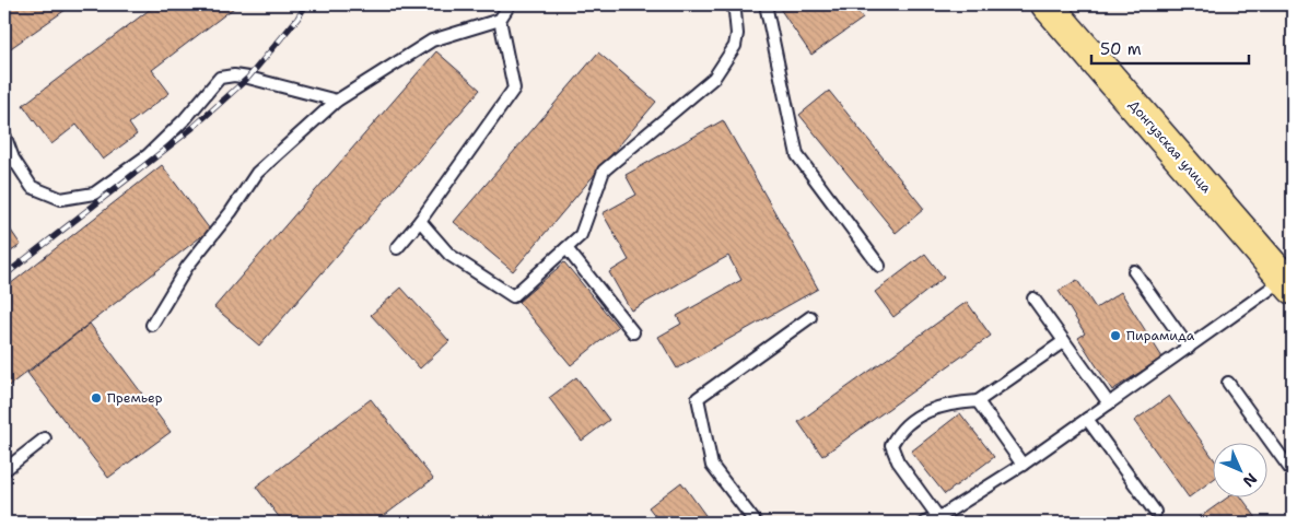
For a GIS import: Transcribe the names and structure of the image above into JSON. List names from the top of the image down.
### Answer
{
  "streets": {
    "highway": ["Донгузская улица"]
  },
  "places": ["Пирамида", "Премьер"],
  "scale_bar": "50 m",
  "north": "bottom right"
}
